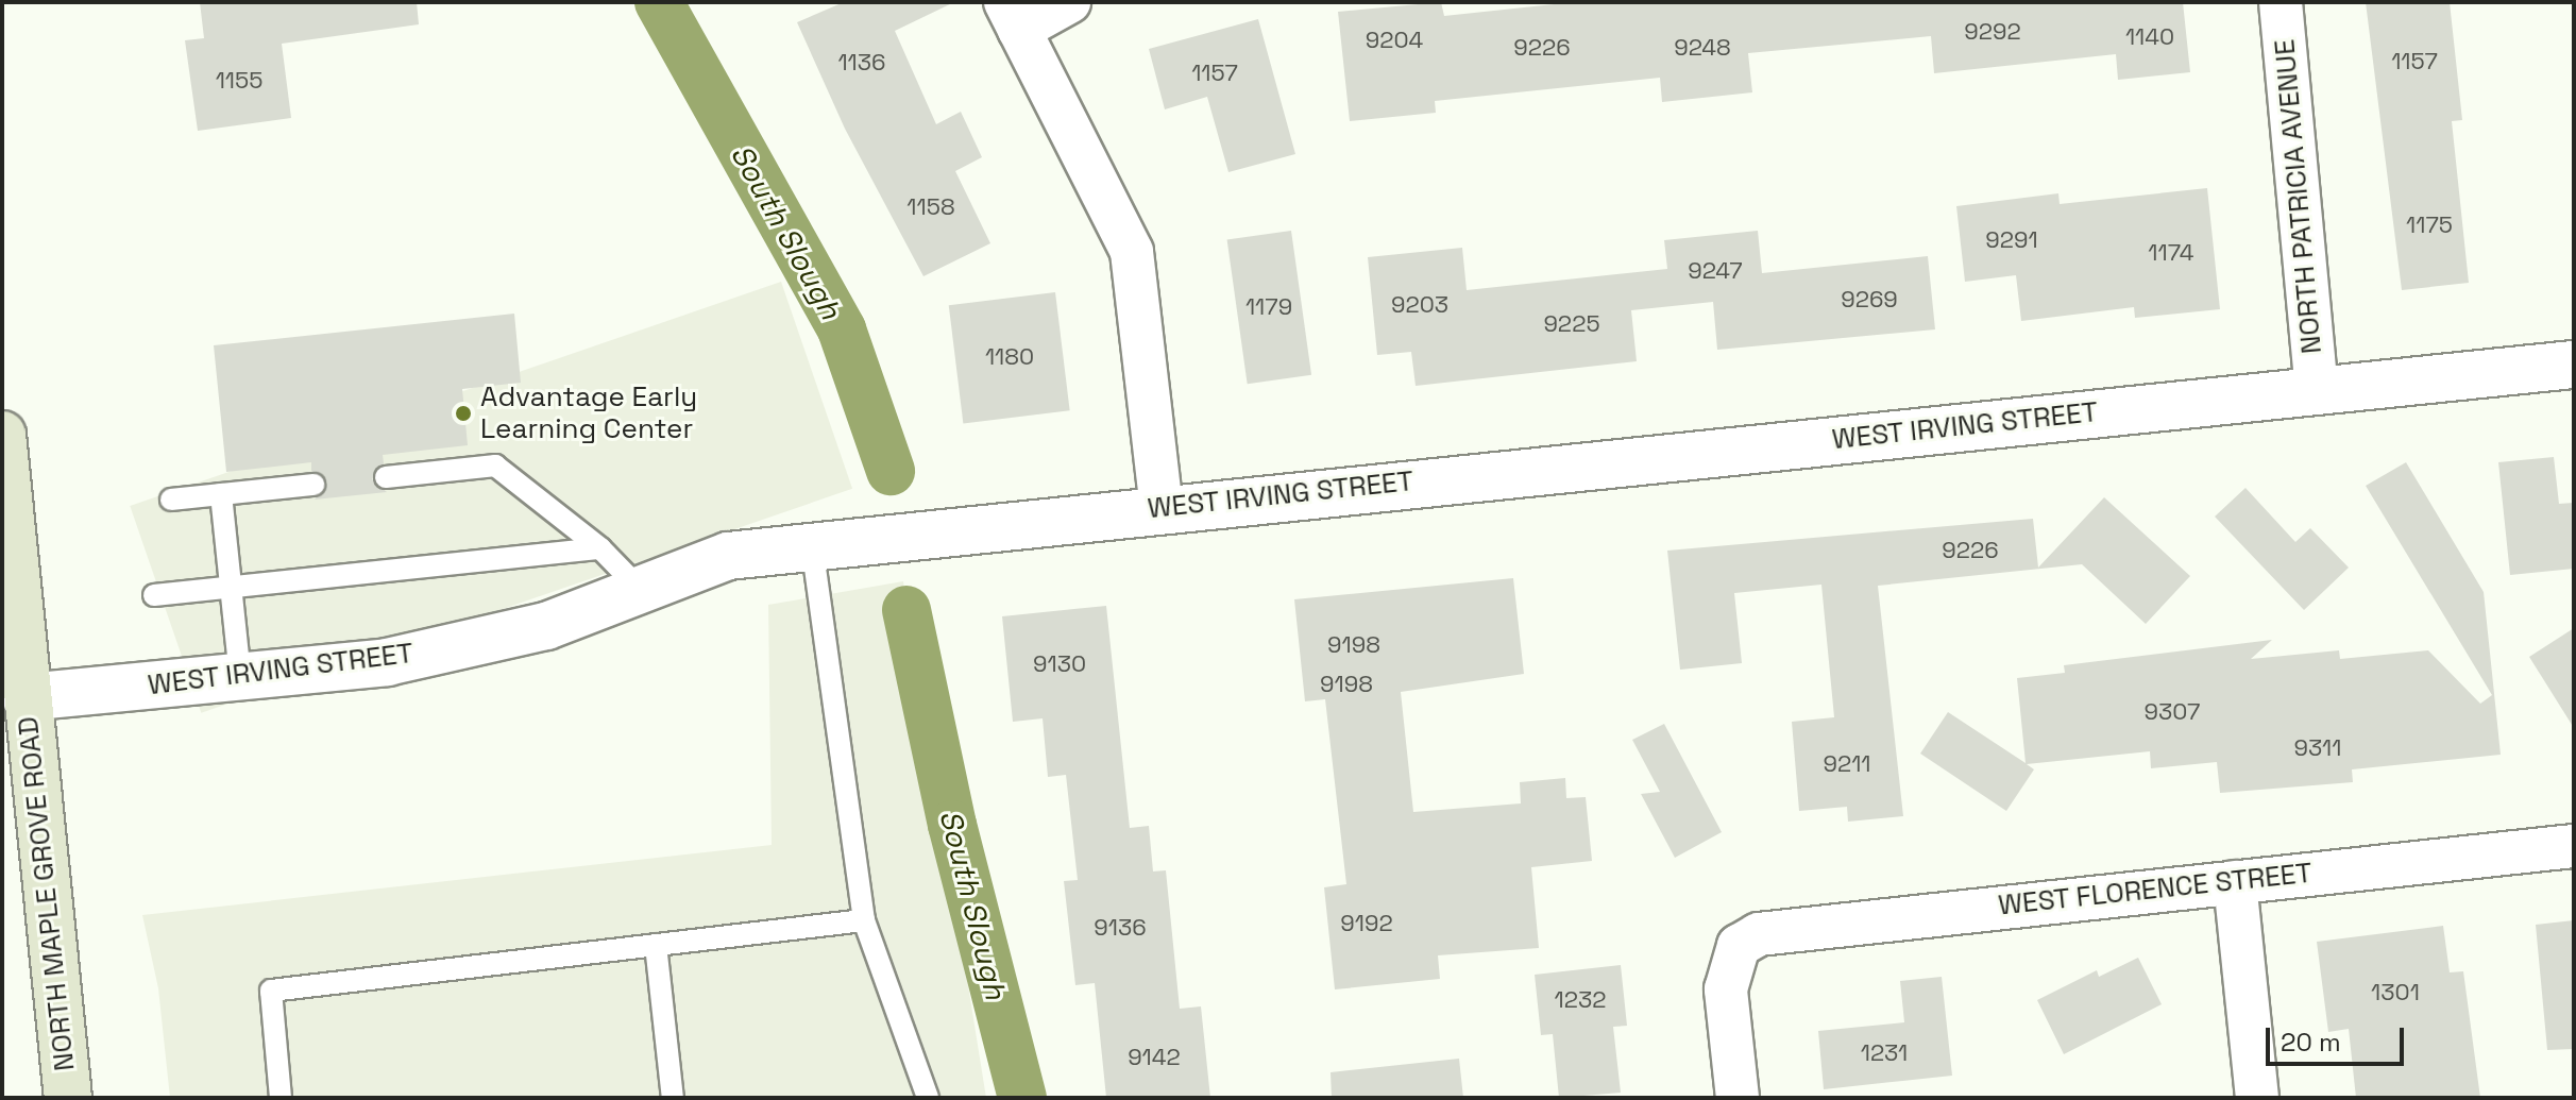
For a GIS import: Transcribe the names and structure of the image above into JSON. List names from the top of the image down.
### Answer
{
  "streets": {
    "main road": ["NORTH MAPLE GROVE ROAD"],
    "street": ["NORTH PATRICIA AVENUE", "WEST IRVING STREET", "WEST FLORENCE STREET"]
  },
  "crossings": [
    ["NORTH PATRICIA AVENUE", "WEST IRVING STREET"],
    ["WEST IRVING STREET", "NORTH MAPLE GROVE ROAD"]
  ],
  "water": ["South Slough"],
  "places": ["Advantage Early Learning Center"],
  "house_numbers": [
    "9292",
    "1140",
    "9204",
    "9226",
    "9248",
    "1157",
    "1136",
    "1157",
    "1155",
    "1158",
    "1175",
    "9291",
    "1174",
    "9247",
    "9269",
    "9203",
    "1179",
    "9225",
    "1180",
    "9226",
    "9198",
    "9130",
    "9198",
    "9307",
    "9311",
    "9211",
    "9192",
    "9136",
    "1301",
    "1232",
    "1231",
    "9142"
  ],
  "scale_bar": "20 m"
}
